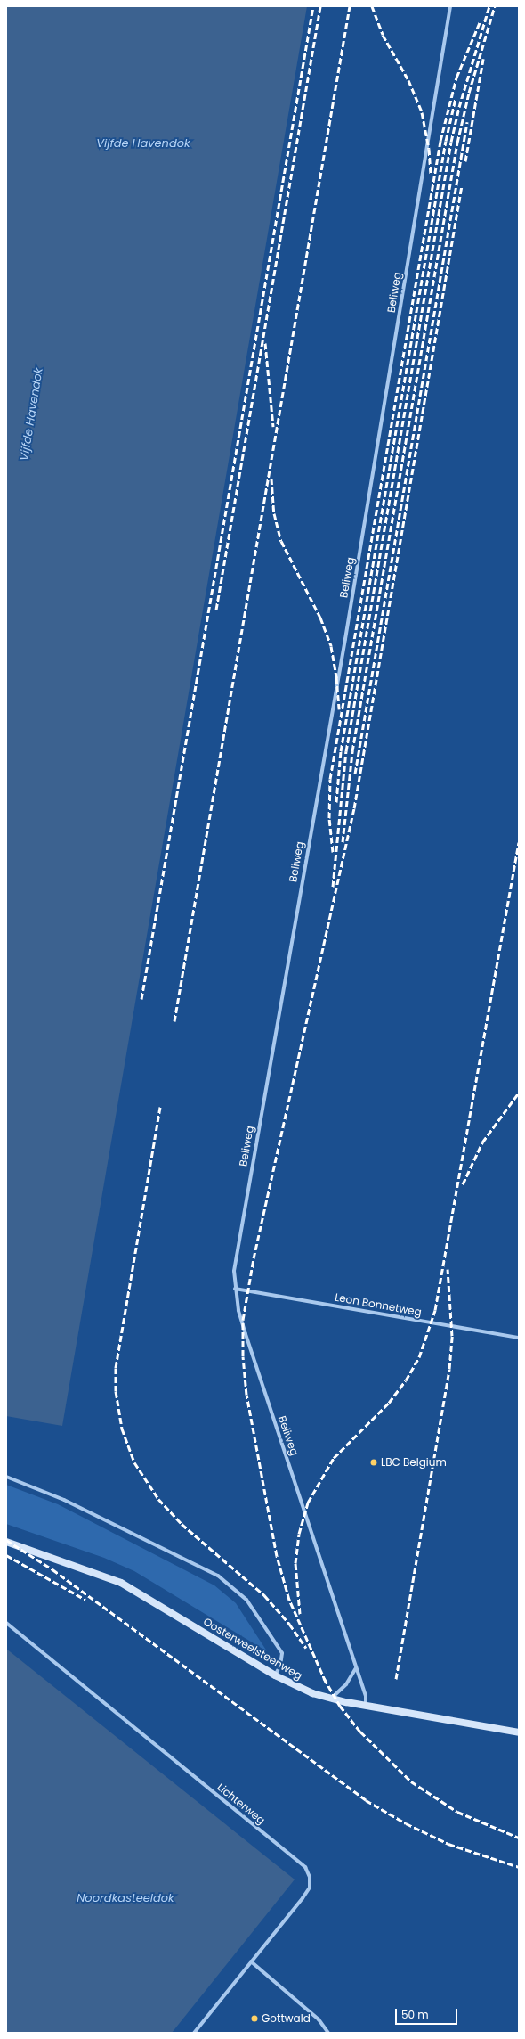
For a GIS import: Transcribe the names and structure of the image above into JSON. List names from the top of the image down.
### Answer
{
  "streets": {
    "main road": ["Oosterweelsteenweg"],
    "street": ["Beliweg", "Leon Bonnetweg", "Lichterweg"]
  },
  "crossings": [
    ["Beliweg", "Leon Bonnetweg"],
    ["Beliweg", "Oosterweelsteenweg"]
  ],
  "water": ["Vijfde Havendok", "Noordkasteeldok"],
  "places": ["LBC Belgium", "Gottwald"],
  "scale_bar": "50 m"
}
